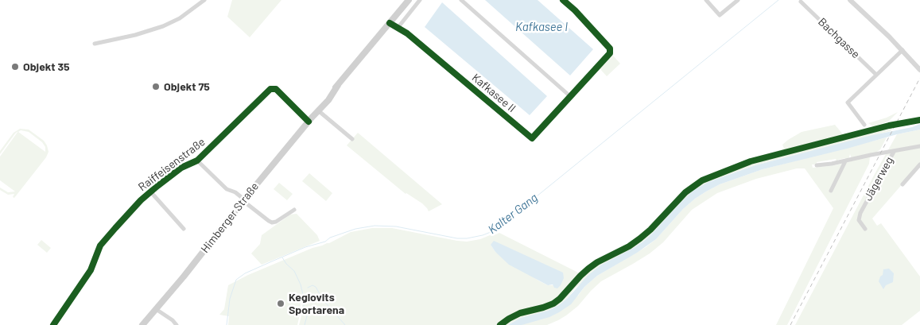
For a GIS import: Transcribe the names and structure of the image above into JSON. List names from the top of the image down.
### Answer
{
  "streets": {
    "main road": ["Himberger Straße"],
    "street": [
      "Bachgasse",
      "Kafkasee II",
      "Raiffeisenstraße",
      "Jägerweg"
    ]
  },
  "crossings": [
    ["Raiffeisenstraße", "Himberger Straße"]
  ],
  "water": ["Kafkasee I", "Kalter Gang"],
  "places": ["Objekt 35", "Objekt 75", "Keglovits Sportarena"]
}
